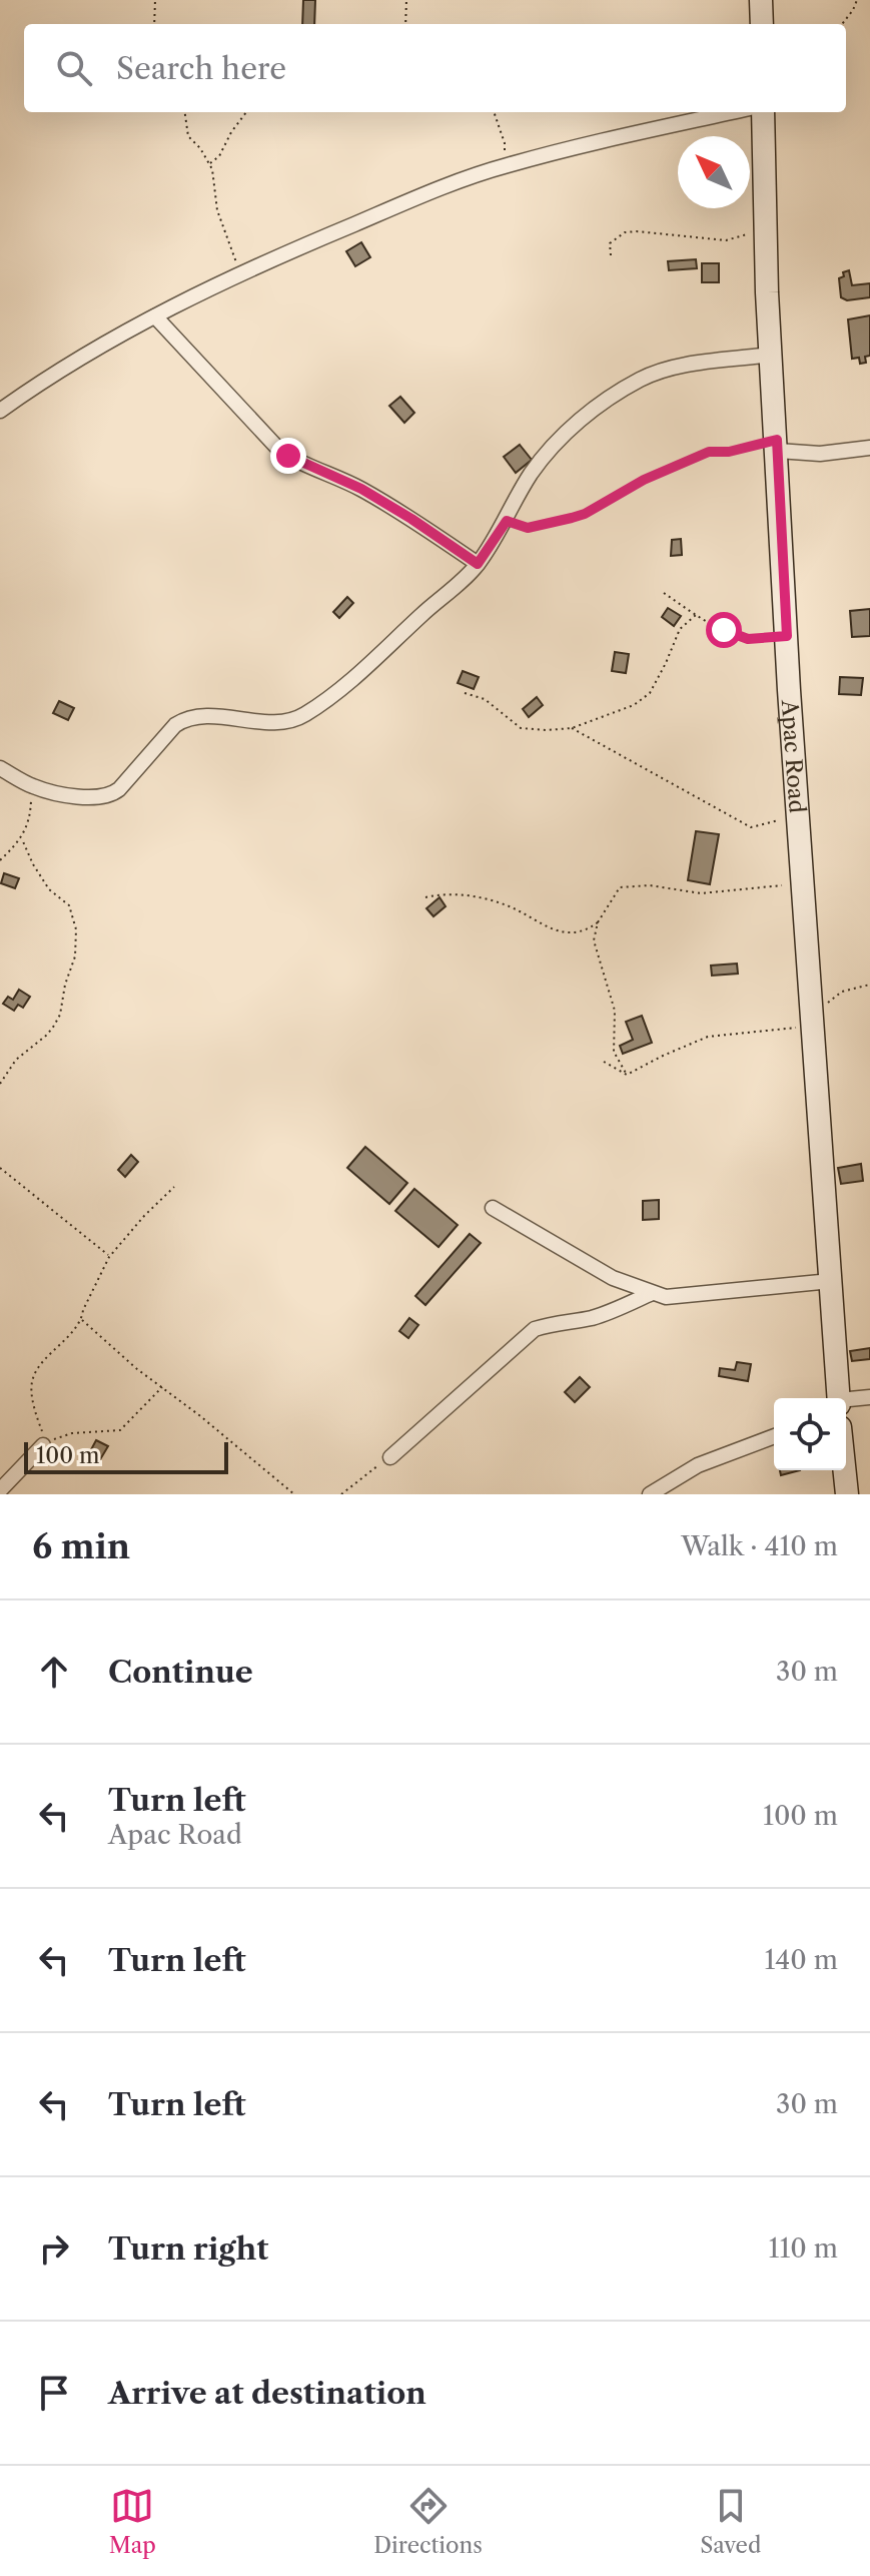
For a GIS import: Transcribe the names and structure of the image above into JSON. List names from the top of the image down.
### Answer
{
  "streets": {
    "main road": ["Apac Road"]
  },
  "scale_bar": "100 m",
  "north": "top left",
  "page": {
    "search": "Search here",
    "scale": "100 m",
    "heading": ["6 min", "Walk · 410 m"],
    "list": [
      ["Continue", "30 m"],
      ["Turn left", "Apac Road", "100 m"],
      ["Turn left", "140 m"],
      ["Turn left", "30 m"],
      ["Turn right", "110 m"],
      "Arrive at destination"
    ],
    "nav": ["Map", "Directions", "Saved"]
  }
}
